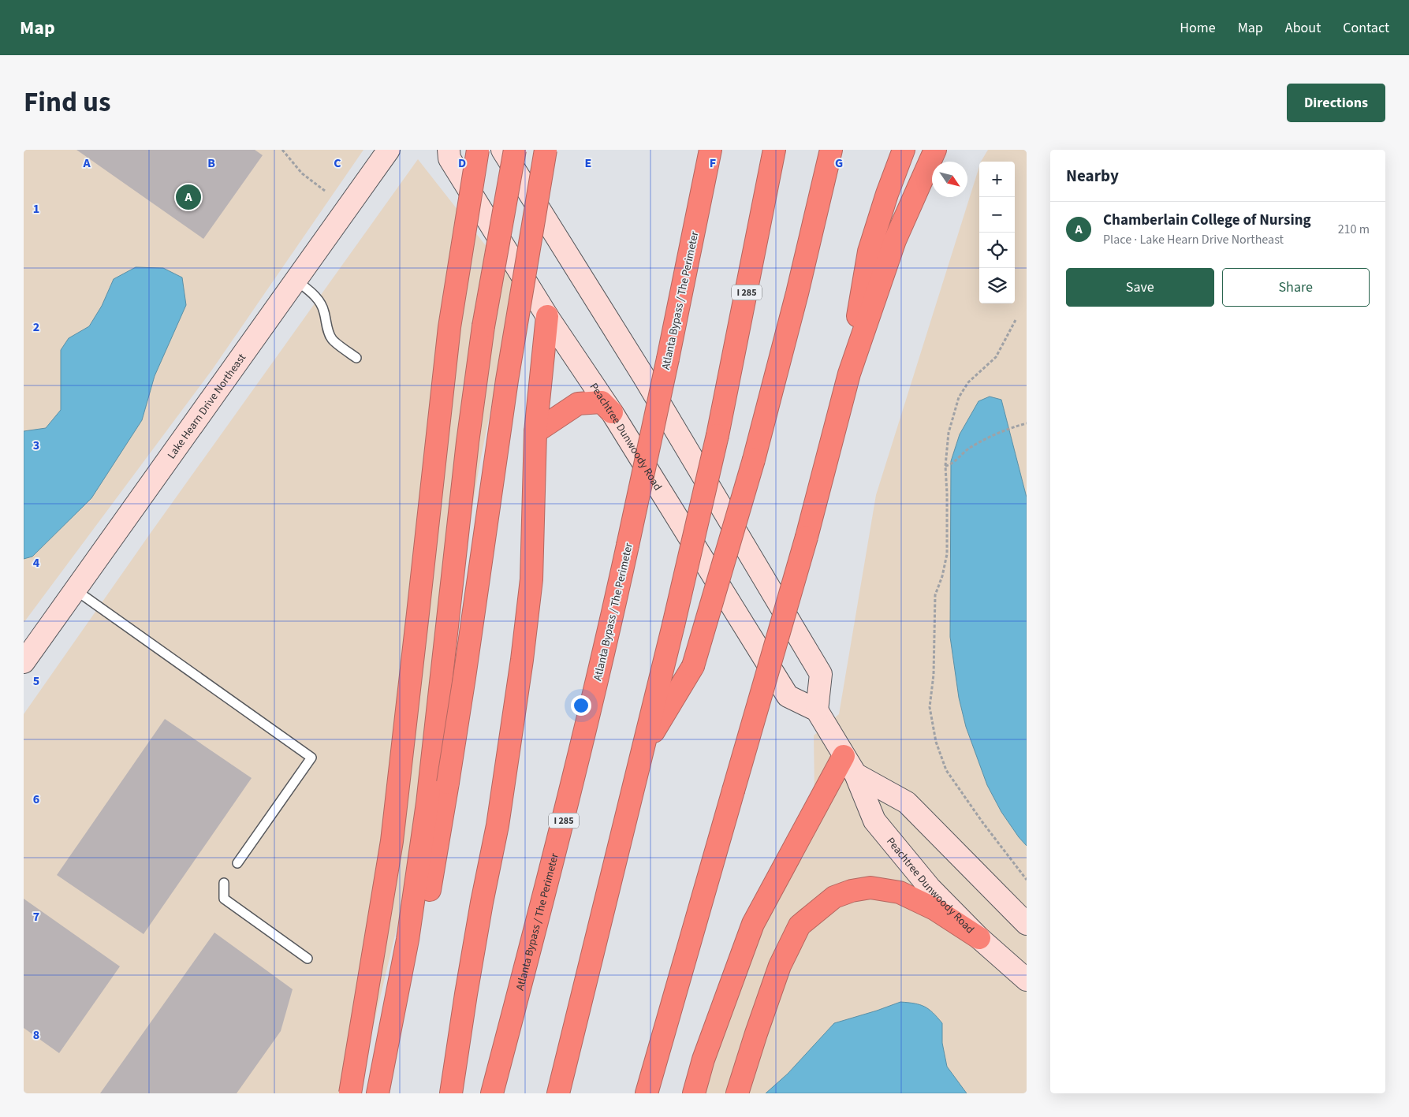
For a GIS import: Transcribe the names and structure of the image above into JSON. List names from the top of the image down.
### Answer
{
  "streets": {
    "highway": ["I 285", "Atlanta Bypass / The Perimeter"],
    "main road": ["Lake Hearn Drive Northeast", "Peachtree Dunwoody Road"]
  },
  "north": "bottom right",
  "page": {
    "header": "Map",
    "nav": [
      "Home",
      "Map",
      "About",
      "Contact"
    ],
    "title": "Find us",
    "buttons": [
      "Directions",
      ["Save", "Share"]
    ],
    "heading": "Nearby",
    "map_buttons": ["+", "−"],
    "pins": "A",
    "list": [
      {
        "mark": "A",
        "name": "Chamberlain College of Nursing",
        "note": "Place · Lake Hearn Drive Northeast",
        "value": "210 m"
      }
    ]
  },
  "grid": {
    "columns": [
      "A",
      "B",
      "C",
      "D",
      "E",
      "F",
      "G"
    ],
    "rows": [
      "1",
      "2",
      "3",
      "4",
      "5",
      "6",
      "7",
      "8"
    ]
  }
}
